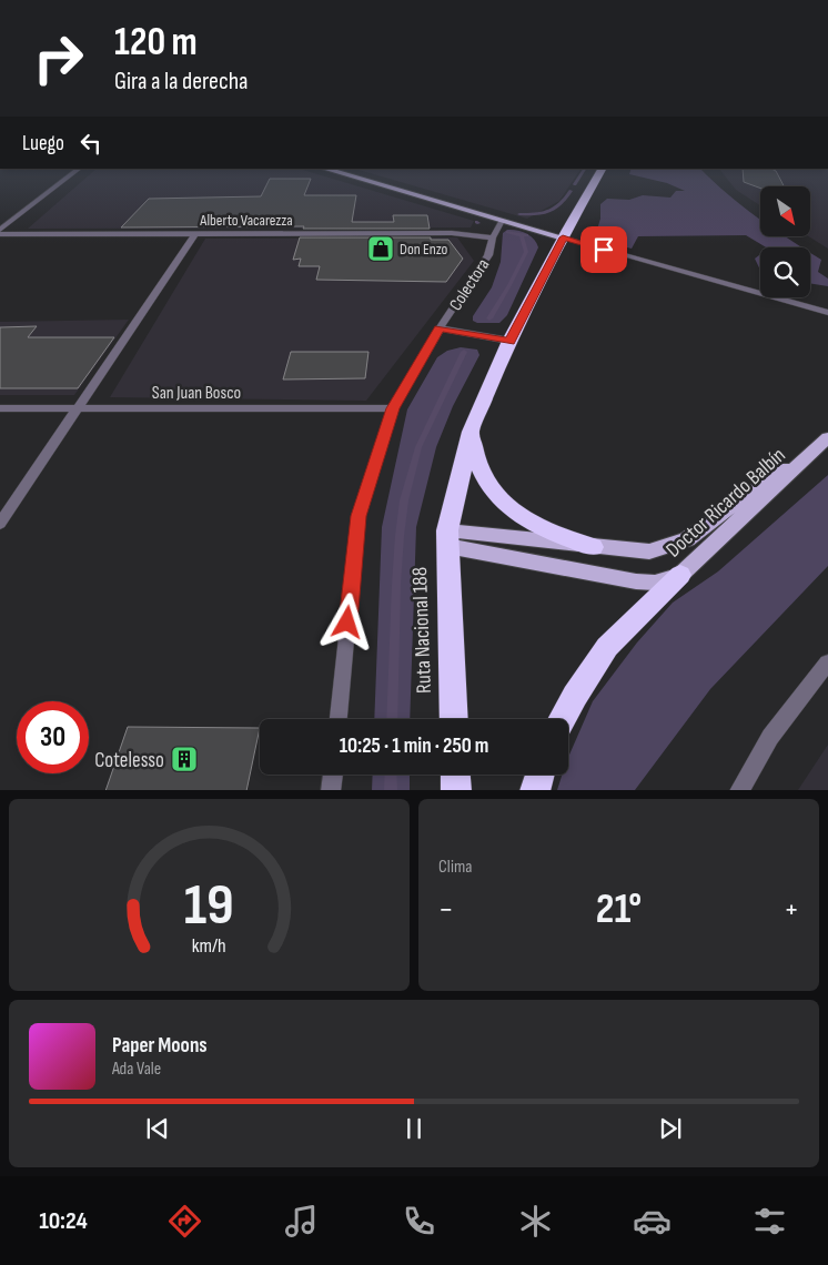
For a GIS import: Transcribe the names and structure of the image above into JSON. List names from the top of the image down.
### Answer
{
  "streets": {
    "highway": ["Ruta Nacional 188"],
    "main road": ["Doctor Ricardo Balbín"],
    "street": ["Alberto Vacarezza", "Colectora", "San Juan Bosco"]
  },
  "crossings": [
    ["Alberto Vacarezza", "Colectora"],
    ["Colectora", "San Juan Bosco"],
    ["Doctor Ricardo Balbín", "Ruta Nacional 188"]
  ],
  "places": {
    "shop": ["Don Enzo"],
    "building": ["Cotelesso"]
  },
  "north": "bottom right",
  "page": {
    "turn": ["120 m", "Gira a la derecha"],
    "then": "Luego",
    "limit": "30",
    "trip": "10:25 · 1 min · 250 m",
    "tile": "Clima",
    "heat": ["−", "21°", "+"],
    "song": ["Paper Moons", "Ada Vale"],
    "tabs": "10:24",
    "gauge": ["19", "km/h"]
  }
}
